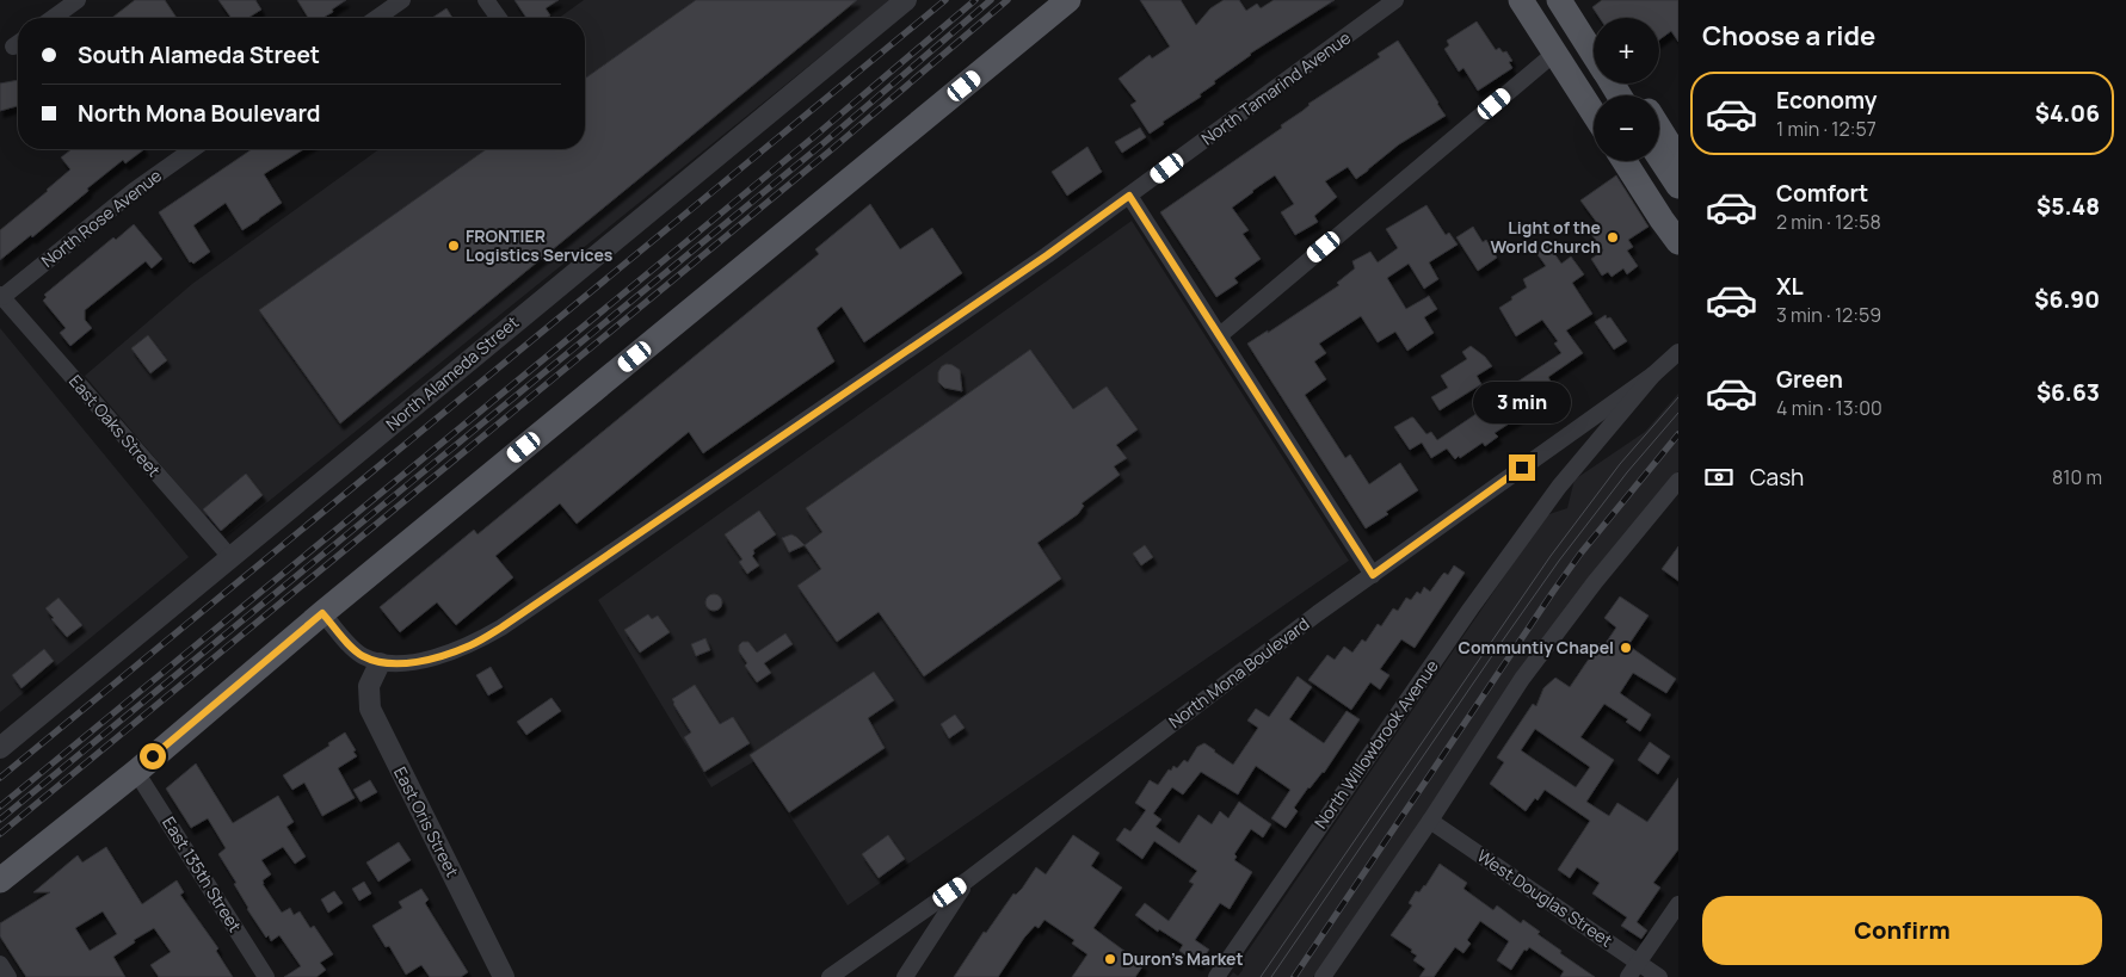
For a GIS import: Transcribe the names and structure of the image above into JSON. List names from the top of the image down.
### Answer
{
  "streets": {
    "street": [
      "North Tamarind Avenue",
      "North Rose Avenue",
      "North Alameda Street",
      "East Oaks Street",
      "North Mona Boulevard",
      "North Willowbrook Avenue",
      "East Oris Street",
      "East 135th Street",
      "West Douglas Street"
    ]
  },
  "crossings": [
    ["North Tamarind Avenue", "East Oris Street"],
    ["North Rose Avenue", "East Oaks Street"],
    ["North Alameda Street", "East Oaks Street"],
    ["North Mona Boulevard", "North Willowbrook Avenue"]
  ],
  "places": [
    "Light of the World Church",
    "FRONTIER Logistics Services",
    "Communtiy Chapel",
    "Duron's Market"
  ],
  "page": {
    "heading": "Choose a ride",
    "map_buttons": ["+", "−"],
    "banner": ["South Alameda Street", "North Mona Boulevard"],
    "list": [
      {
        "name": "Economy",
        "note": "1 min · 12:57",
        "value": "$4.06"
      },
      {
        "name": "Comfort",
        "note": "2 min · 12:58",
        "value": "$5.48"
      },
      {
        "name": "XL",
        "note": "3 min · 12:59",
        "value": "$6.90"
      },
      {
        "name": "Green",
        "note": "4 min · 13:00",
        "value": "$6.63"
      }
    ],
    "bubble": "3 min",
    "pay": ["Cash", "810 m"],
    "buttons": "Confirm"
  }
}
